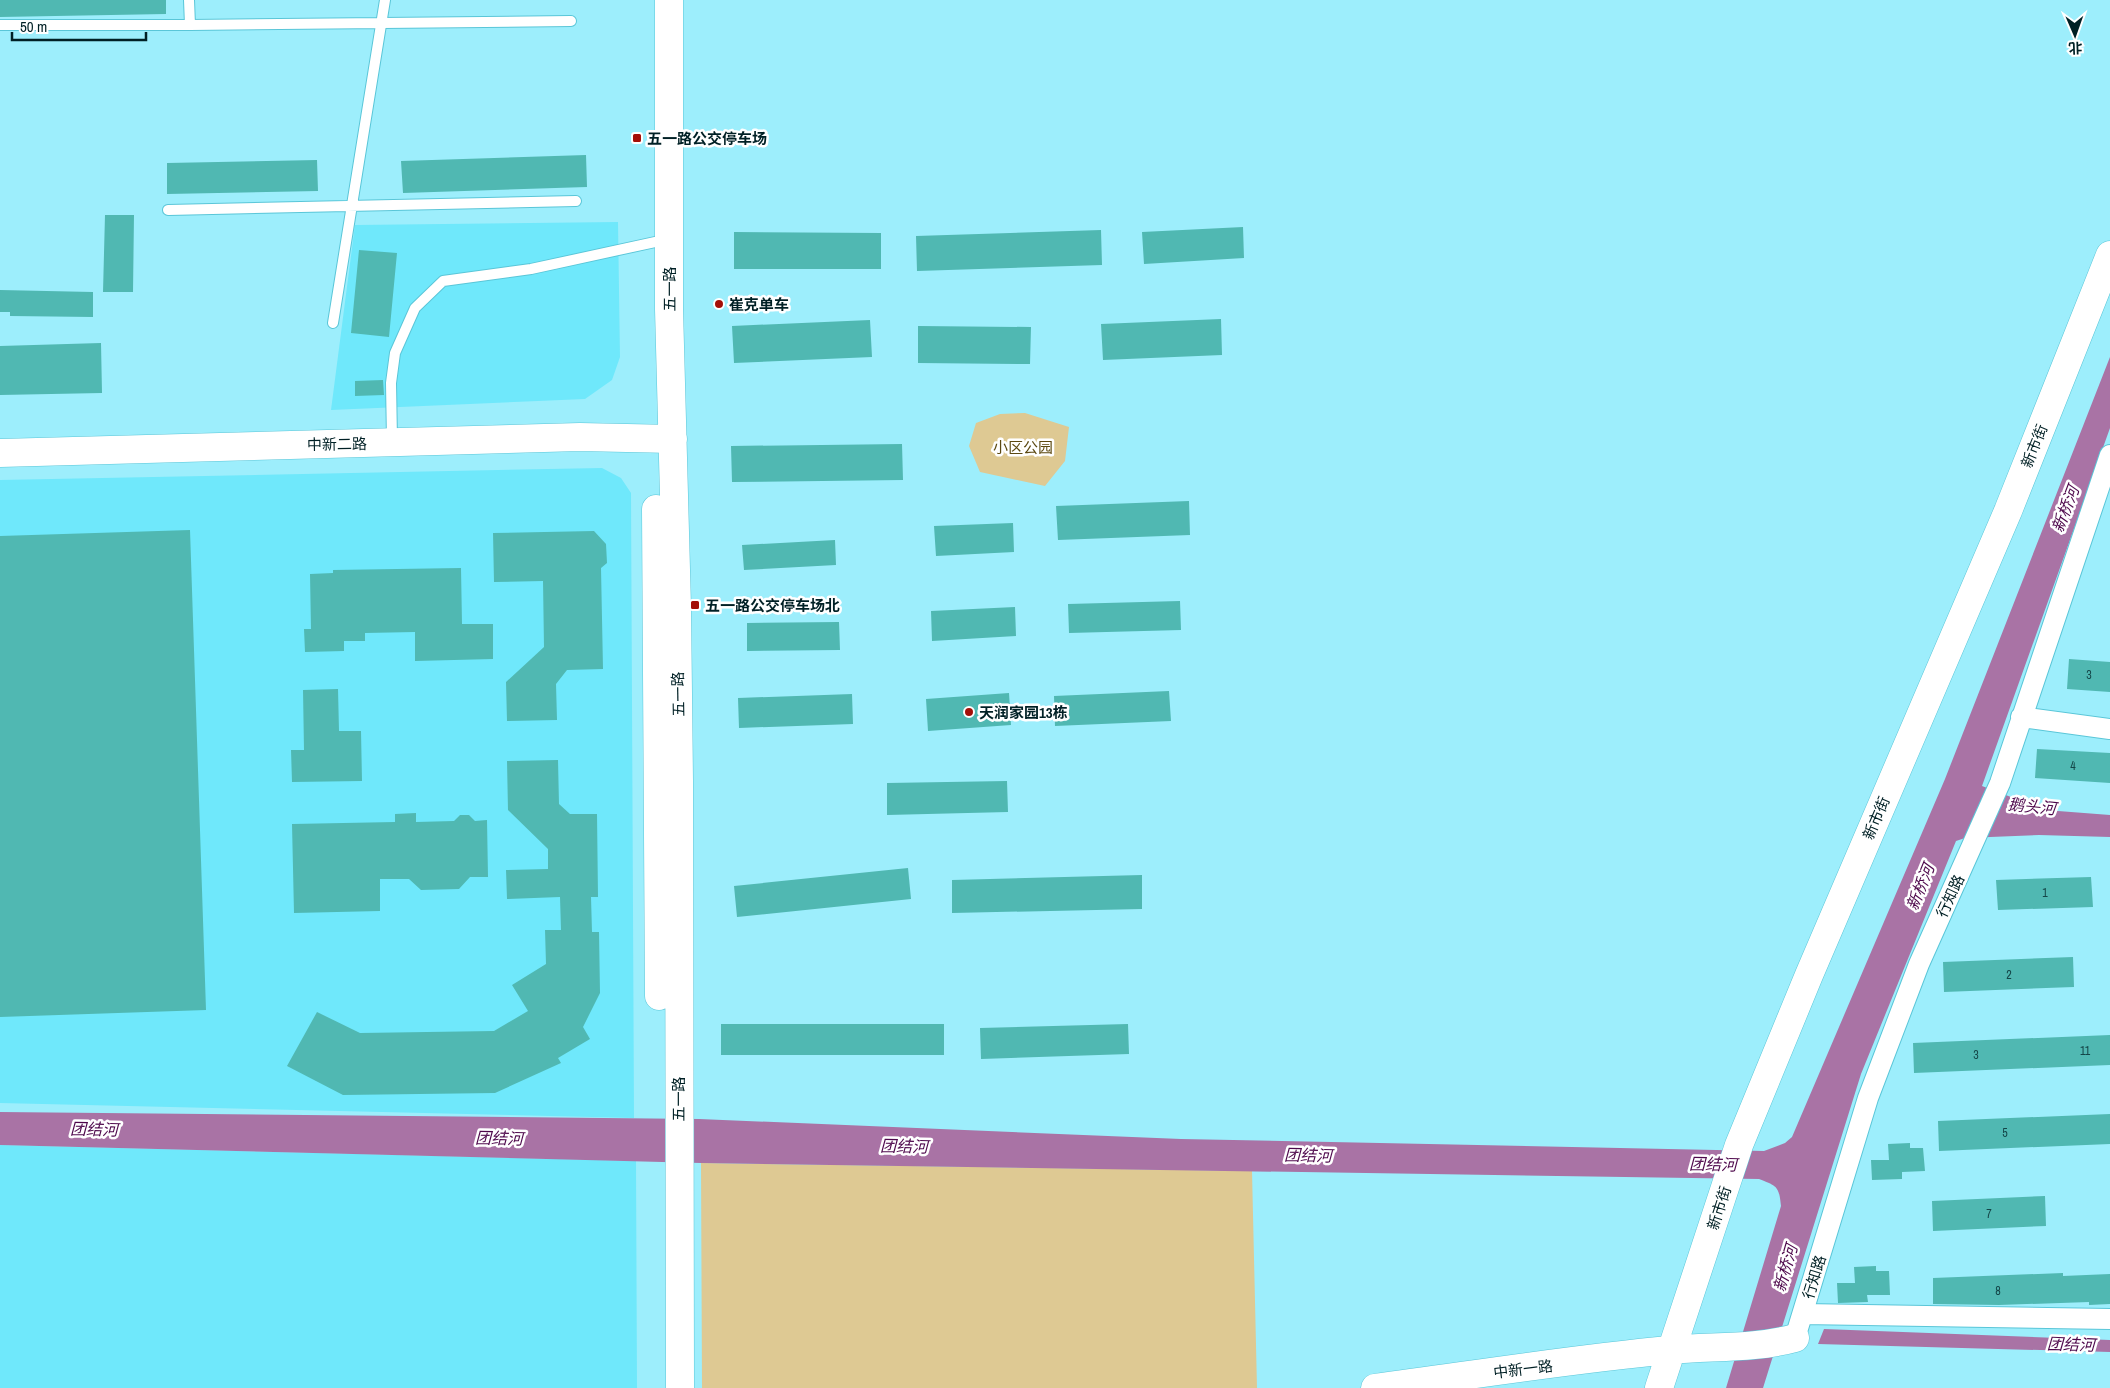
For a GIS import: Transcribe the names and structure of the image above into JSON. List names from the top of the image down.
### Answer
{
  "streets": {
    "street": [
      "五一路",
      "中新二路",
      "新市街",
      "行知路",
      "中新一路"
    ]
  },
  "crossings": [
    ["五一路", "中新二路"],
    ["新市街", "中新一路"],
    ["行知路", "中新一路"]
  ],
  "water": ["新桥河", "鹅头河", "团结河"],
  "parks": ["小区公园"],
  "places": {
    "transit": ["五一路公交停车场", "五一路公交停车场北"],
    "other": ["崔克单车", "天润家园13栋"]
  },
  "house_numbers": [
    "3",
    "4",
    "1",
    "2",
    "11",
    "3",
    "5",
    "7",
    "8"
  ],
  "scale_bar": "50 m",
  "north": "bottom"
}
